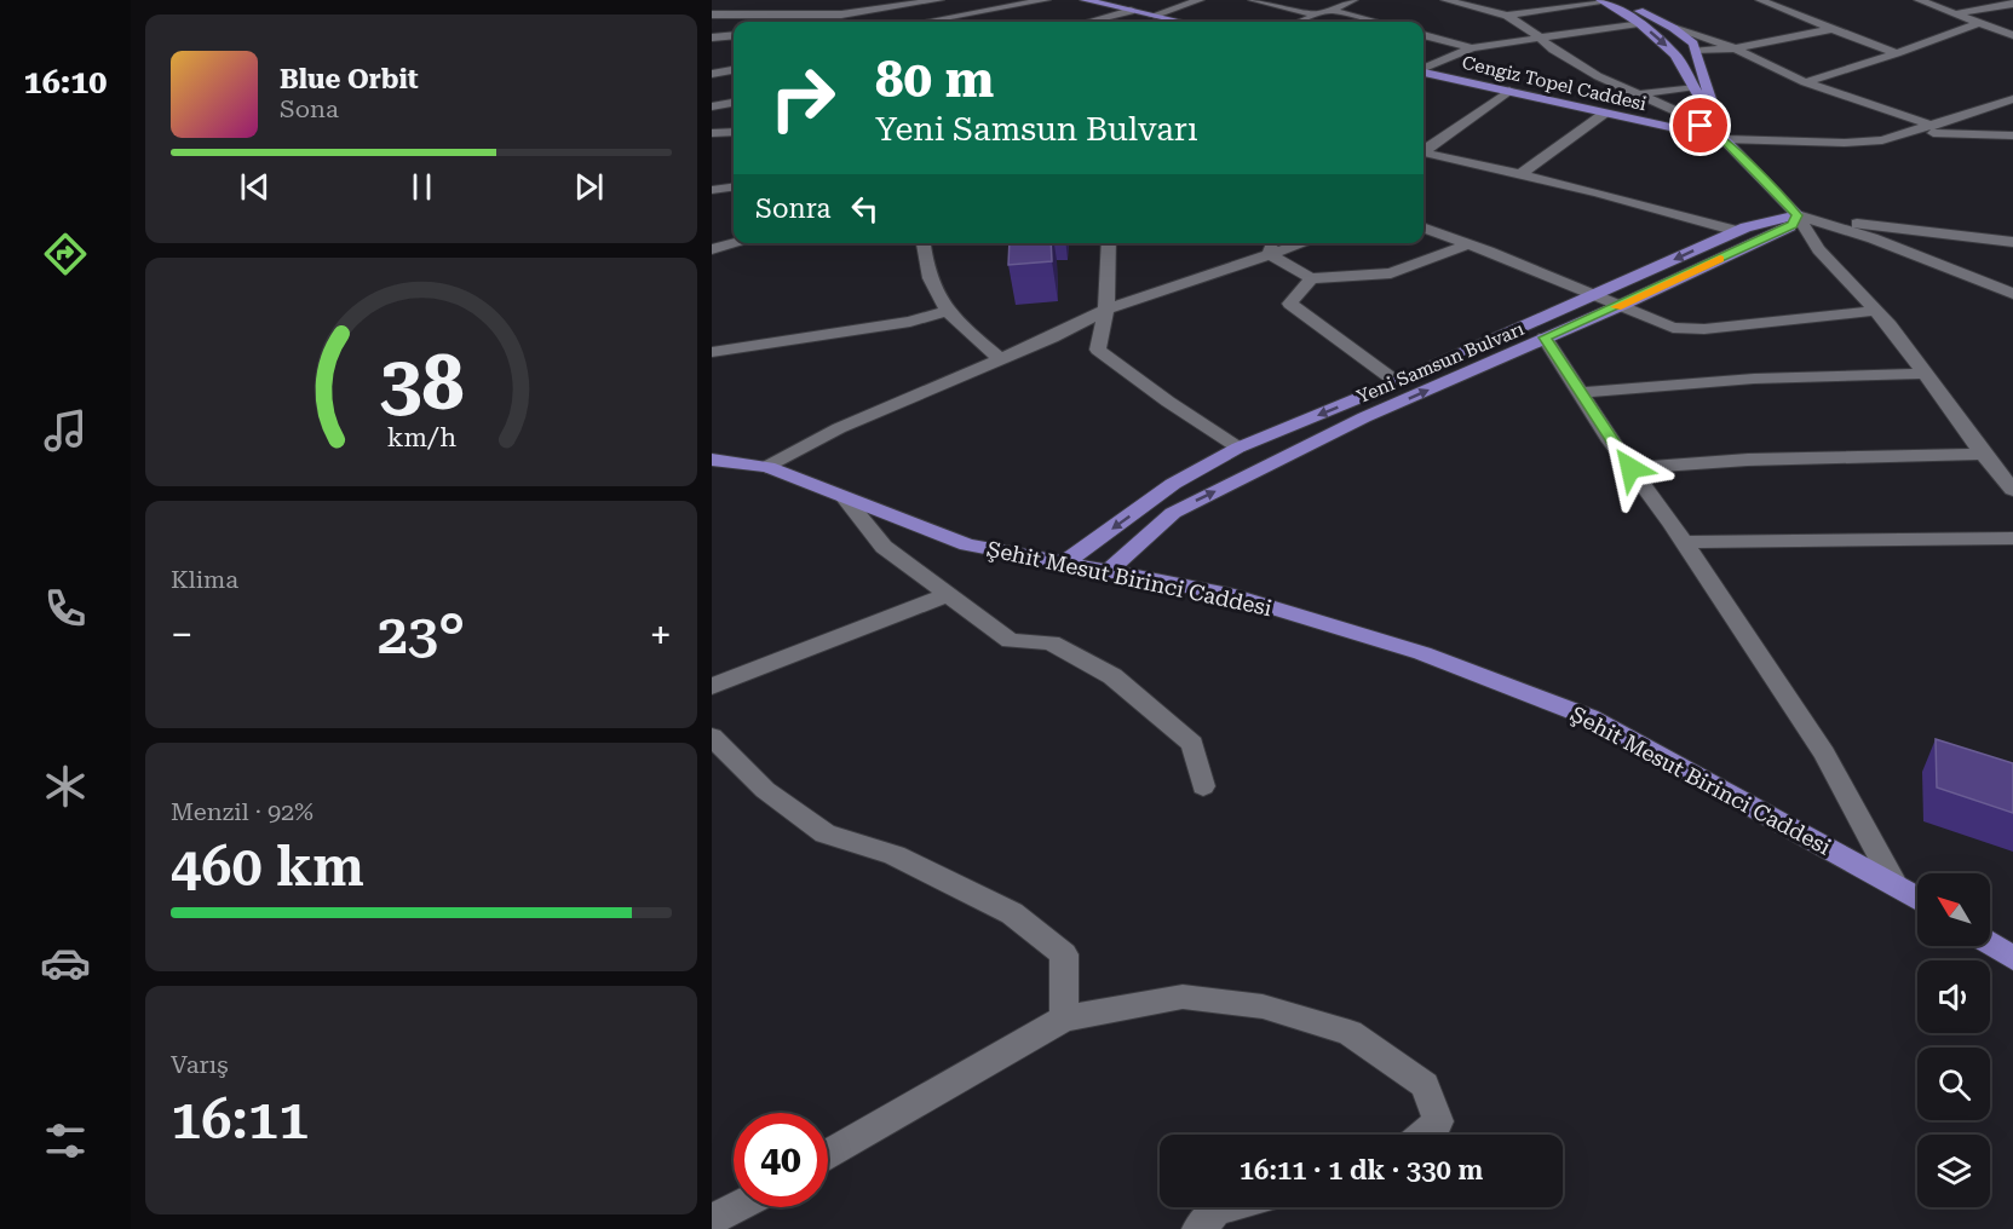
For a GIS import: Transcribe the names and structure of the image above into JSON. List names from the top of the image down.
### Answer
{
  "streets": {
    "main road": ["Cengiz Topel Caddesi", "Yeni Samsun Bulvarı", "Şehit Mesut Birinci Caddesi"]
  },
  "crossings": [
    ["Yeni Samsun Bulvarı", "Şehit Mesut Birinci Caddesi"]
  ],
  "north": "top left",
  "page": {
    "tabs": "16:10",
    "turn": ["80 m", "Yeni Samsun Bulvarı"],
    "song": ["Blue Orbit", "Sona"],
    "then": "Sonra",
    "tile": [
      "Klima",
      ["Menzil · 92%", "460 km"],
      ["Varış", "16:11"]
    ],
    "heat": ["−", "23°", "+"],
    "limit": "40",
    "trip": "16:11 · 1 dk · 330 m",
    "gauge": ["38", "km/h"]
  }
}
